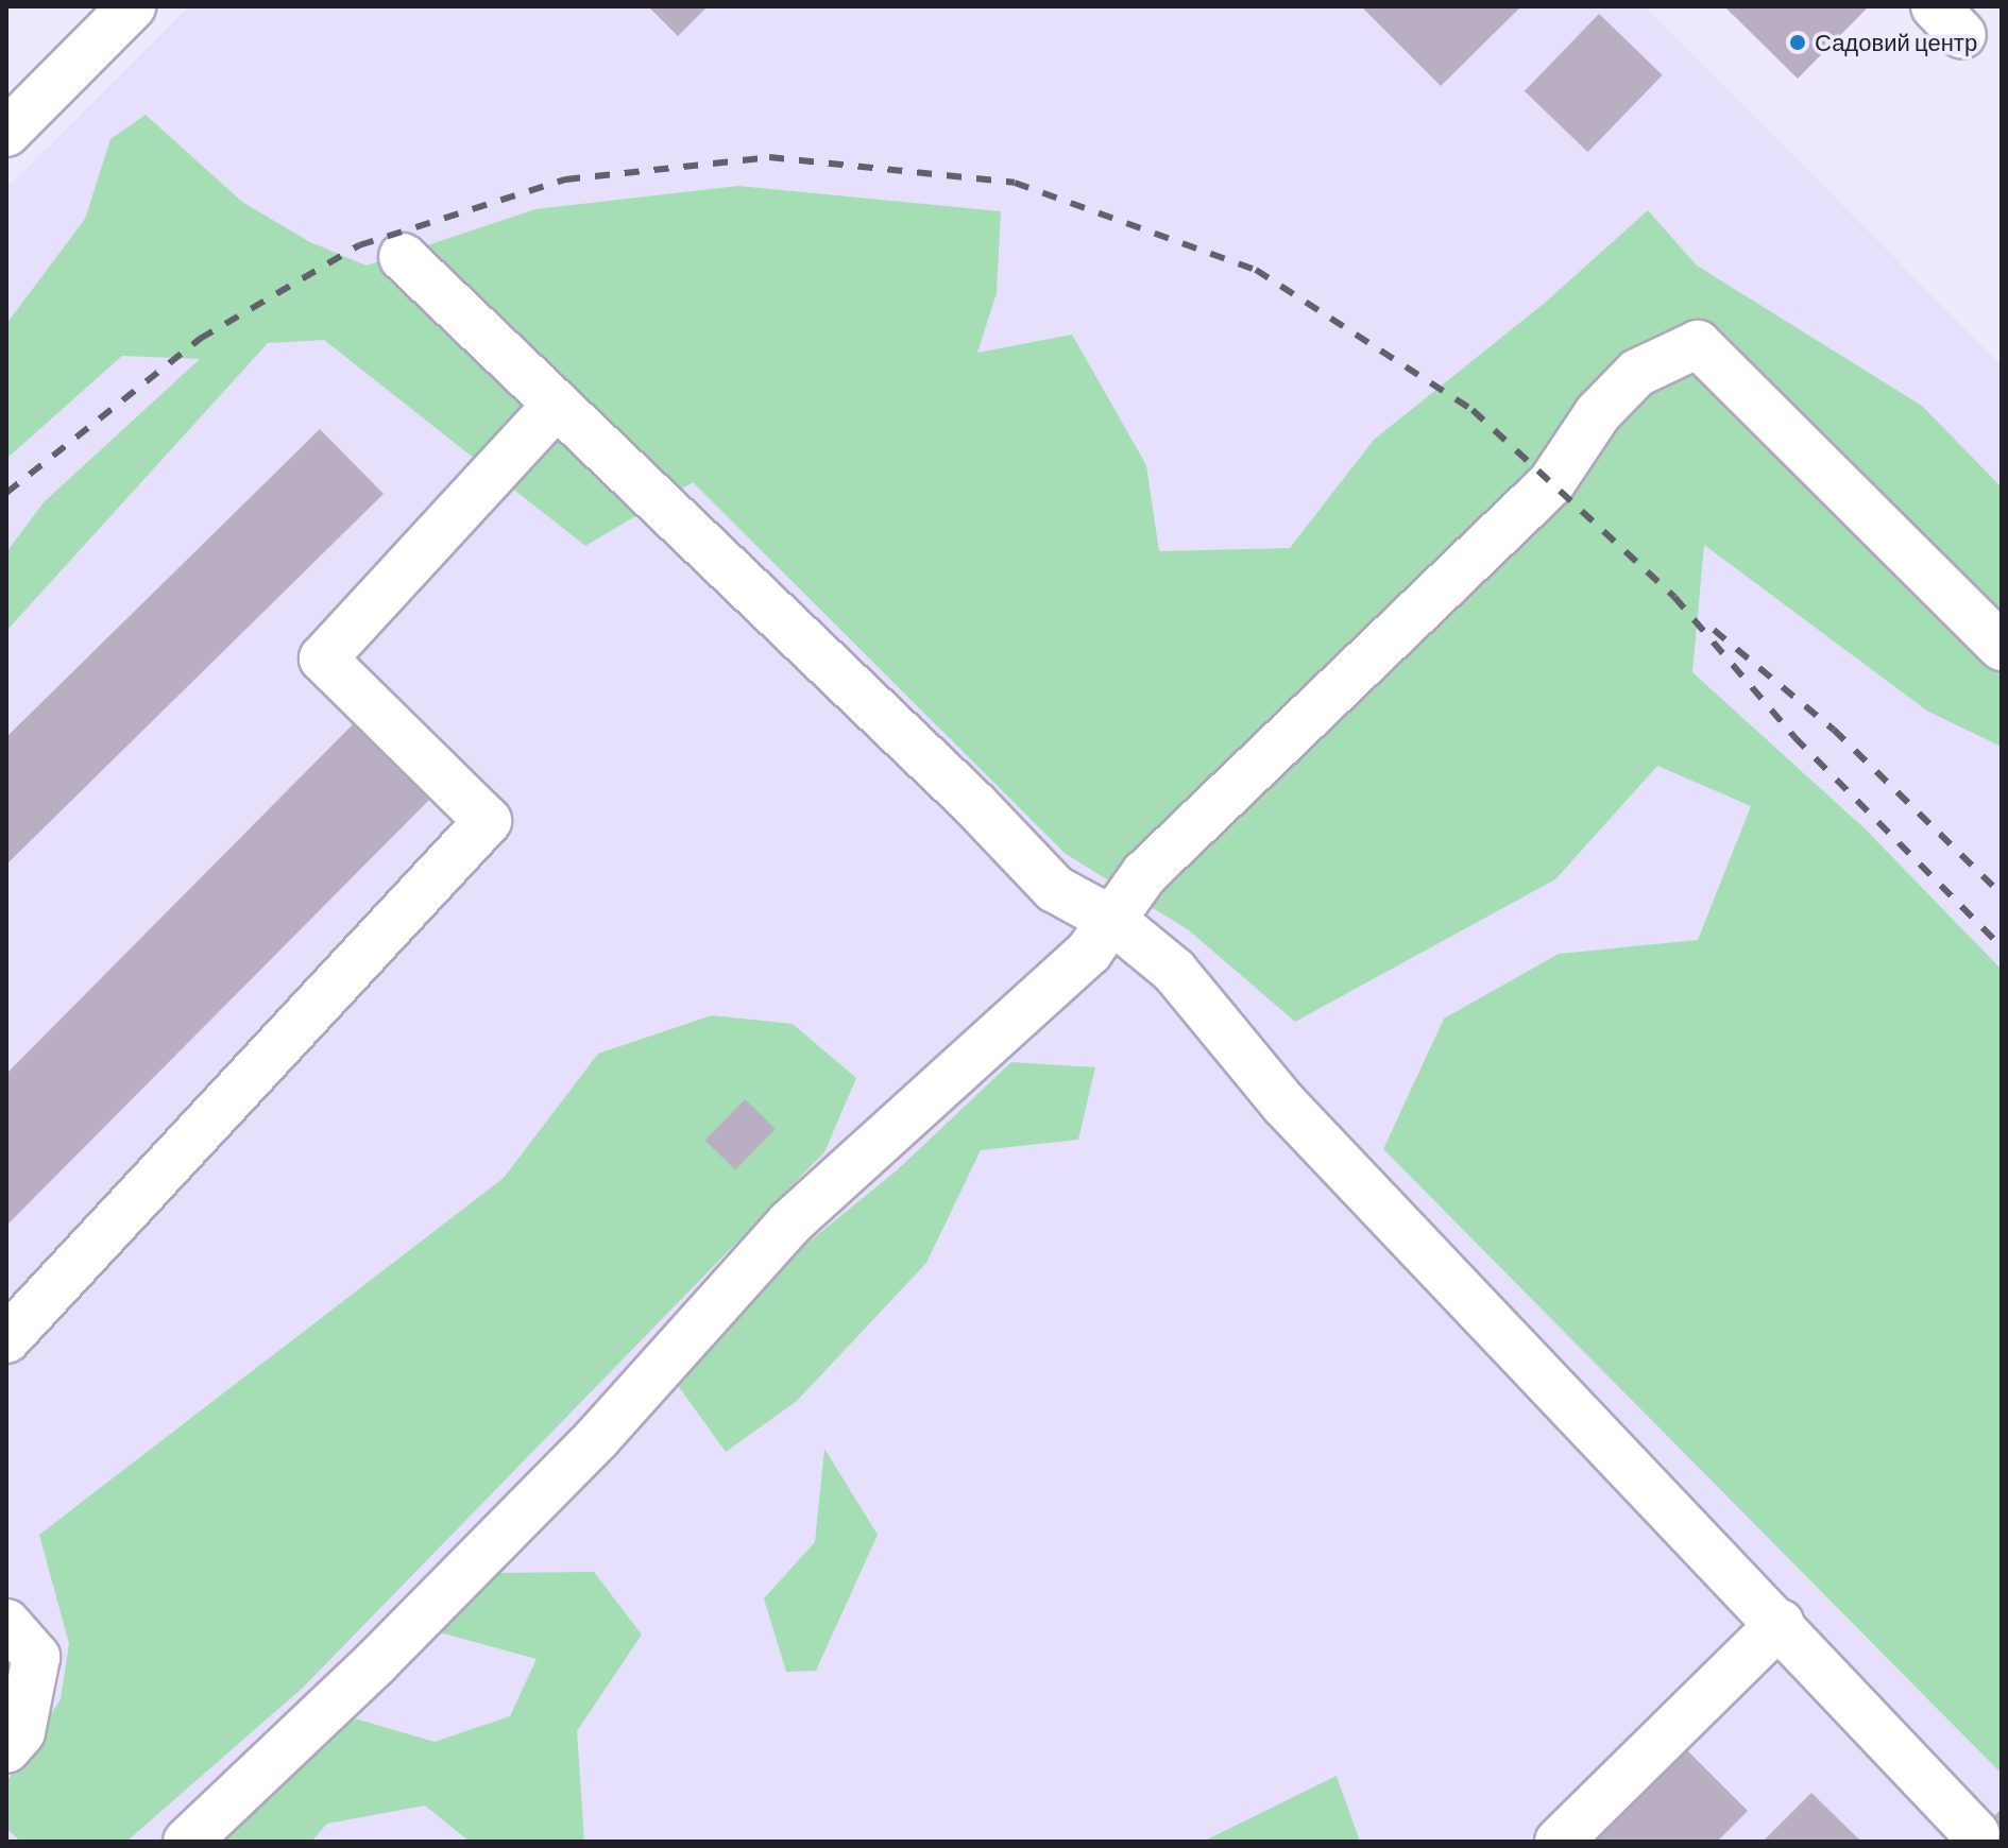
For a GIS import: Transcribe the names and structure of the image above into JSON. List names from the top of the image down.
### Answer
{
  "places": ["Садовий центр"]
}
